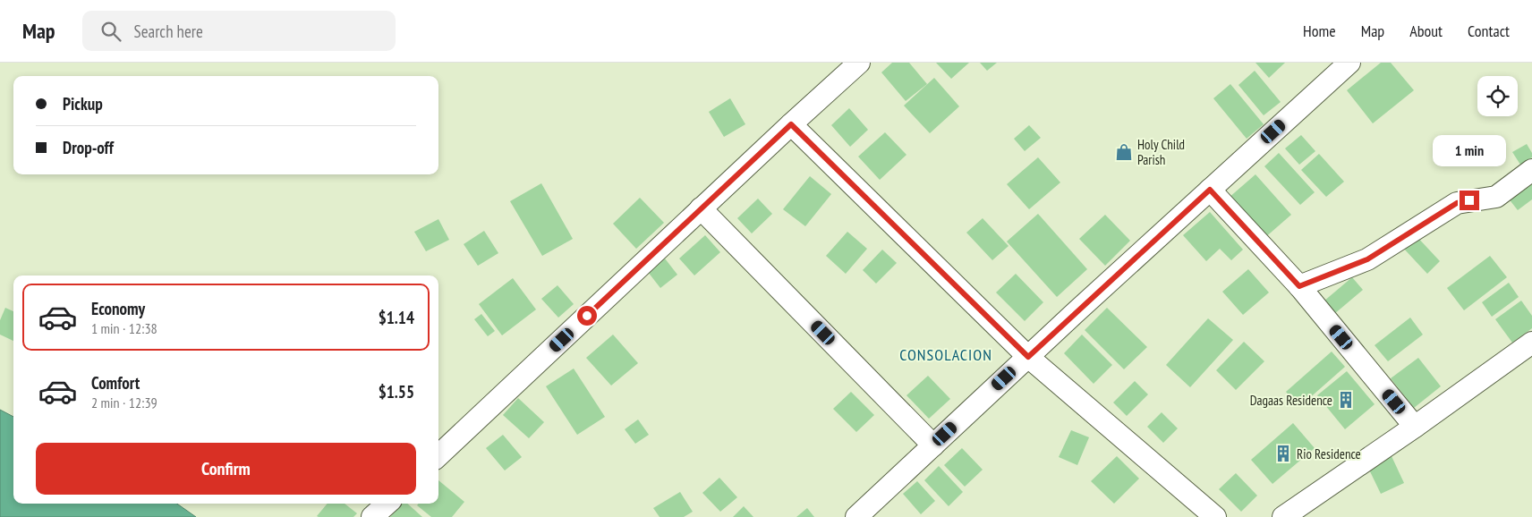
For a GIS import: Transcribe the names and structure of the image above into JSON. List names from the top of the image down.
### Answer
{
  "districts": ["CONSOLACION"],
  "places": {
    "shop": ["Holy Child Parish"],
    "building": ["Dagaas Residence", "Rio Residence"]
  },
  "page": {
    "header": "Map",
    "search": "Search here",
    "nav": [
      "Home",
      "Map",
      "About",
      "Contact"
    ],
    "banner": ["Pickup", "Drop-off"],
    "bubble": "1 min",
    "list": [
      {
        "name": "Economy",
        "note": "1 min · 12:38",
        "value": "$1.14"
      },
      {
        "name": "Comfort",
        "note": "2 min · 12:39",
        "value": "$1.55"
      }
    ],
    "buttons": "Confirm"
  }
}
